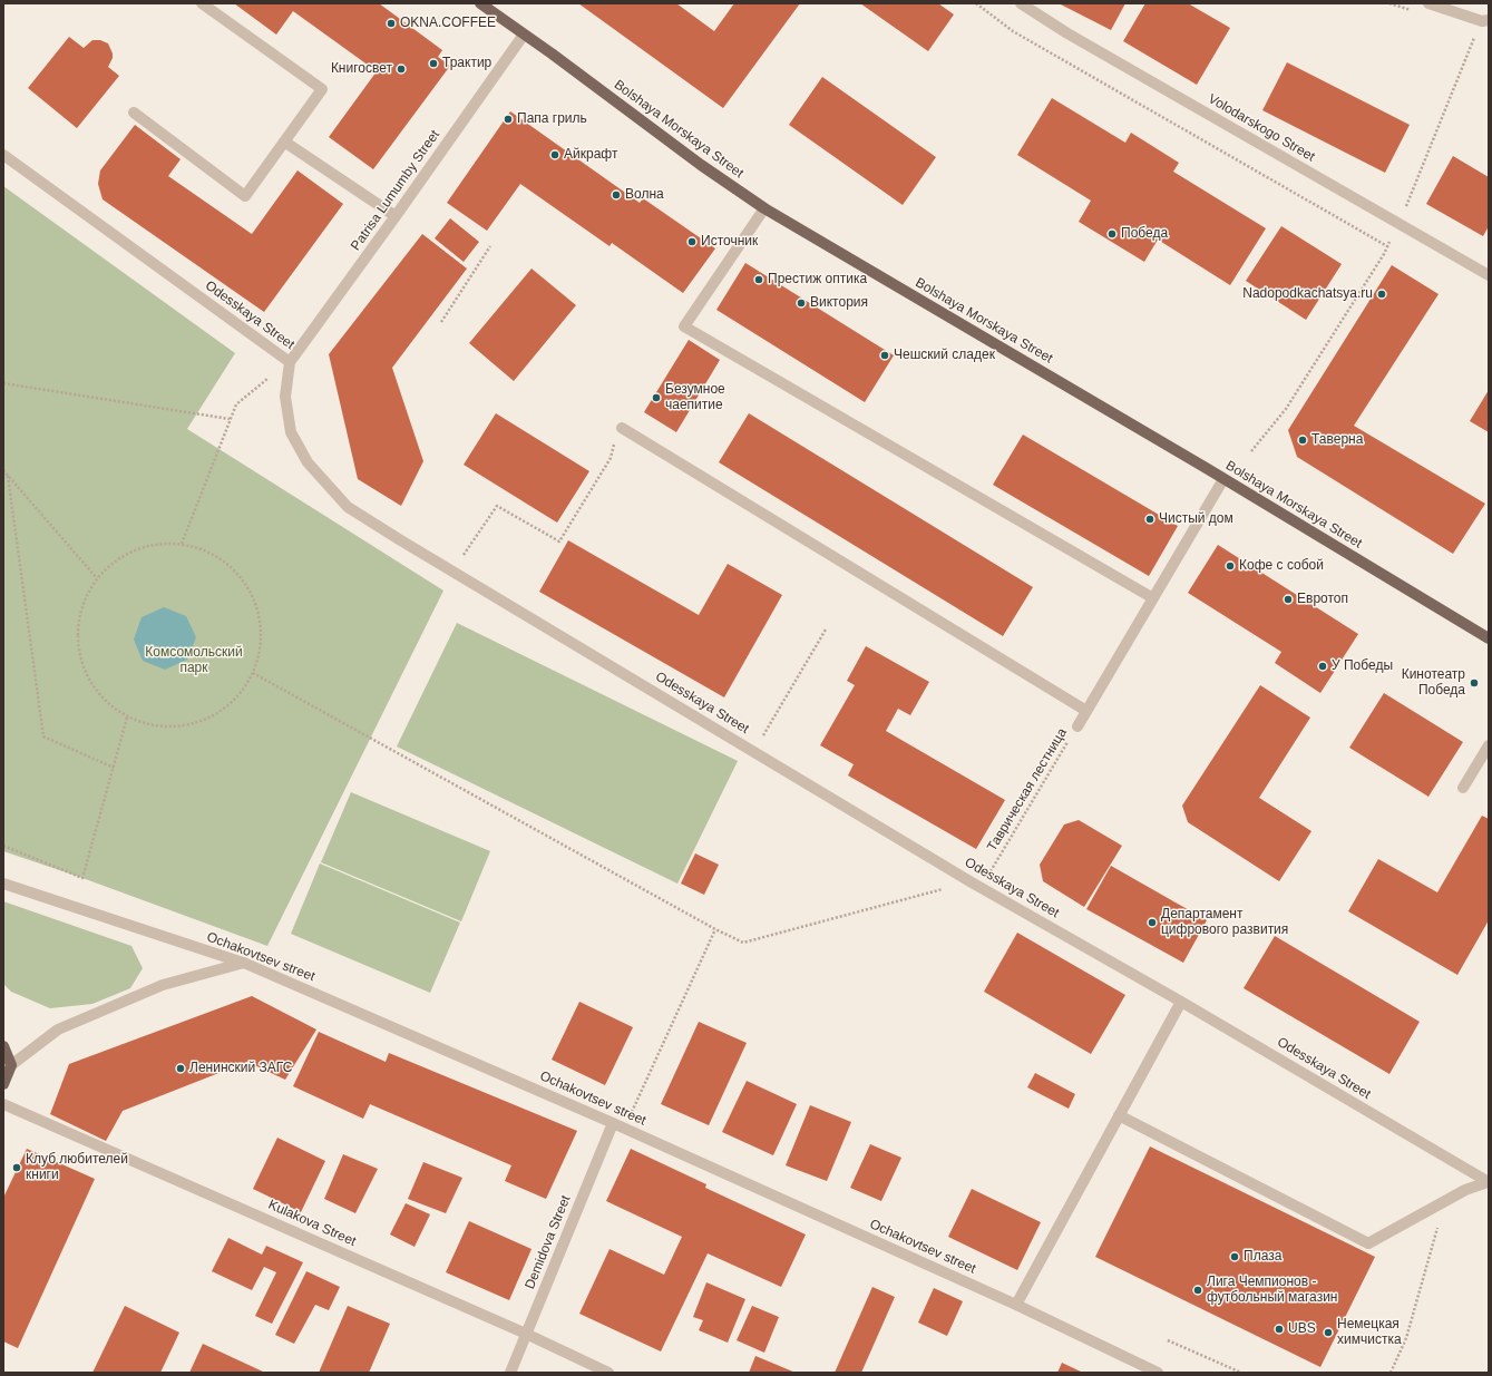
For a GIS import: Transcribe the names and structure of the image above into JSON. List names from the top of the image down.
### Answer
{
  "streets": {
    "main road": ["Bolshaya Morskaya Street"],
    "street": [
      "Volodarskogo Street",
      "Patrisa Lumumby Street",
      "Odesskaya Street",
      "Ochakovtsev street",
      "Kulakova Street",
      "Demidova Street"
    ],
    "path": ["Таврическая лестница"]
  },
  "crossings": [
    ["Bolshaya Morskaya Street", "Patrisa Lumumby Street"],
    ["Patrisa Lumumby Street", "Odesskaya Street"],
    ["Odesskaya Street", "Таврическая лестница"],
    ["Ochakovtsev street", "Demidova Street"],
    ["Kulakova Street", "Demidova Street"]
  ],
  "parks": ["Комсомольский парк"],
  "places": [
    "OKNA.COFFEE",
    "Трактир",
    "Книгосвет",
    "Папа гриль",
    "Айкрафт",
    "Волна",
    "Победа",
    "Источник",
    "Престиж оптика",
    "Nadopodkachatsya.ru",
    "Виктория",
    "Чешский сладек",
    "Безумное чаепитие",
    "Таверна",
    "Чистый дом",
    "Кофе с собой",
    "Евротоп",
    "У Победы",
    "Кинотеатр Победа",
    "Департамент цифрового развития",
    "Ленинский ЗАГС",
    "Клуб любителей книги",
    "Плаза",
    "Лига Чемпионов - футбольный магазин",
    "UBS",
    "Немецкая химчистка"
  ]
}
